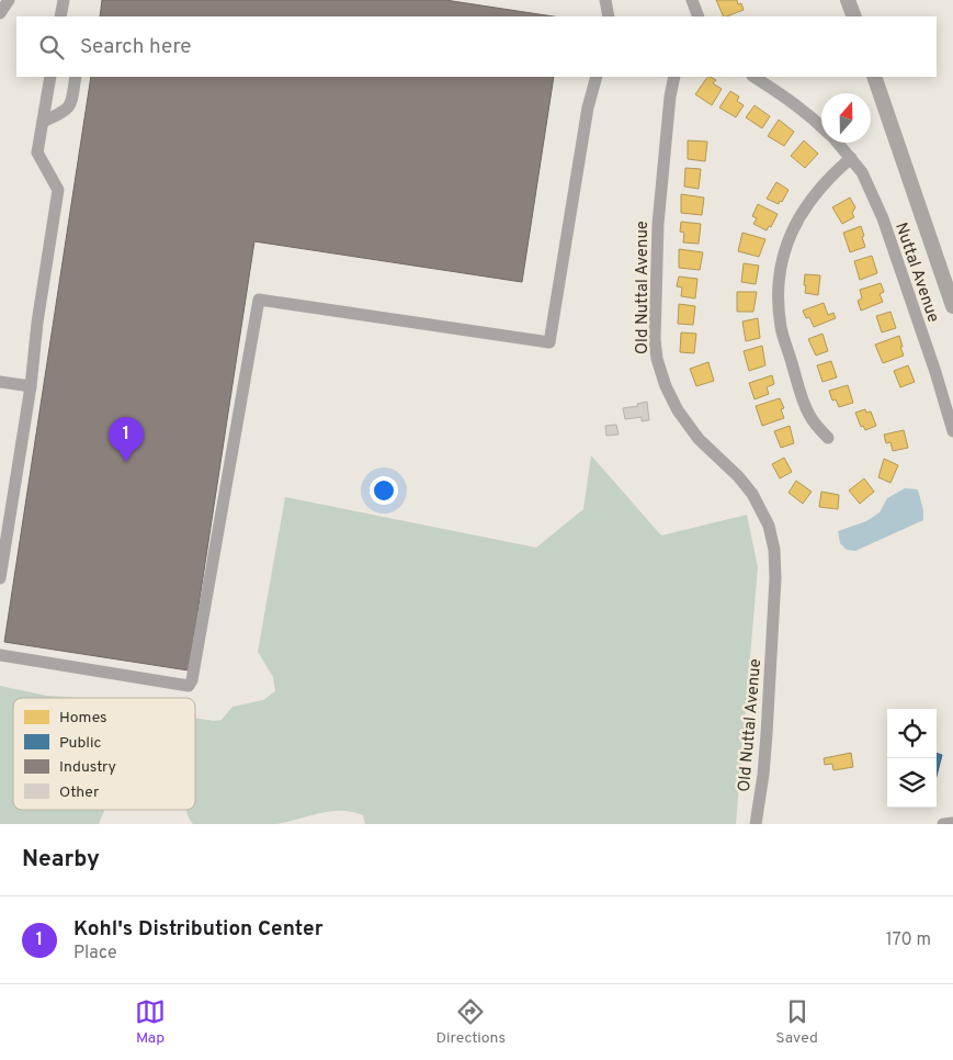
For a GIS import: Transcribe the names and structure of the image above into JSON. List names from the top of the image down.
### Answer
{
  "streets": {
    "street": ["Nuttal Avenue", "Old Nuttal Avenue"]
  },
  "legend": [
    "Homes",
    "Public",
    "Industry",
    "Other"
  ],
  "north": "top",
  "page": {
    "search": "Search here",
    "pins": "1",
    "heading": "Nearby",
    "list": [
      {
        "mark": "1",
        "name": "Kohl's Distribution Center",
        "note": "Place",
        "value": "170 m"
      }
    ],
    "nav": ["Map", "Directions", "Saved"]
  }
}
